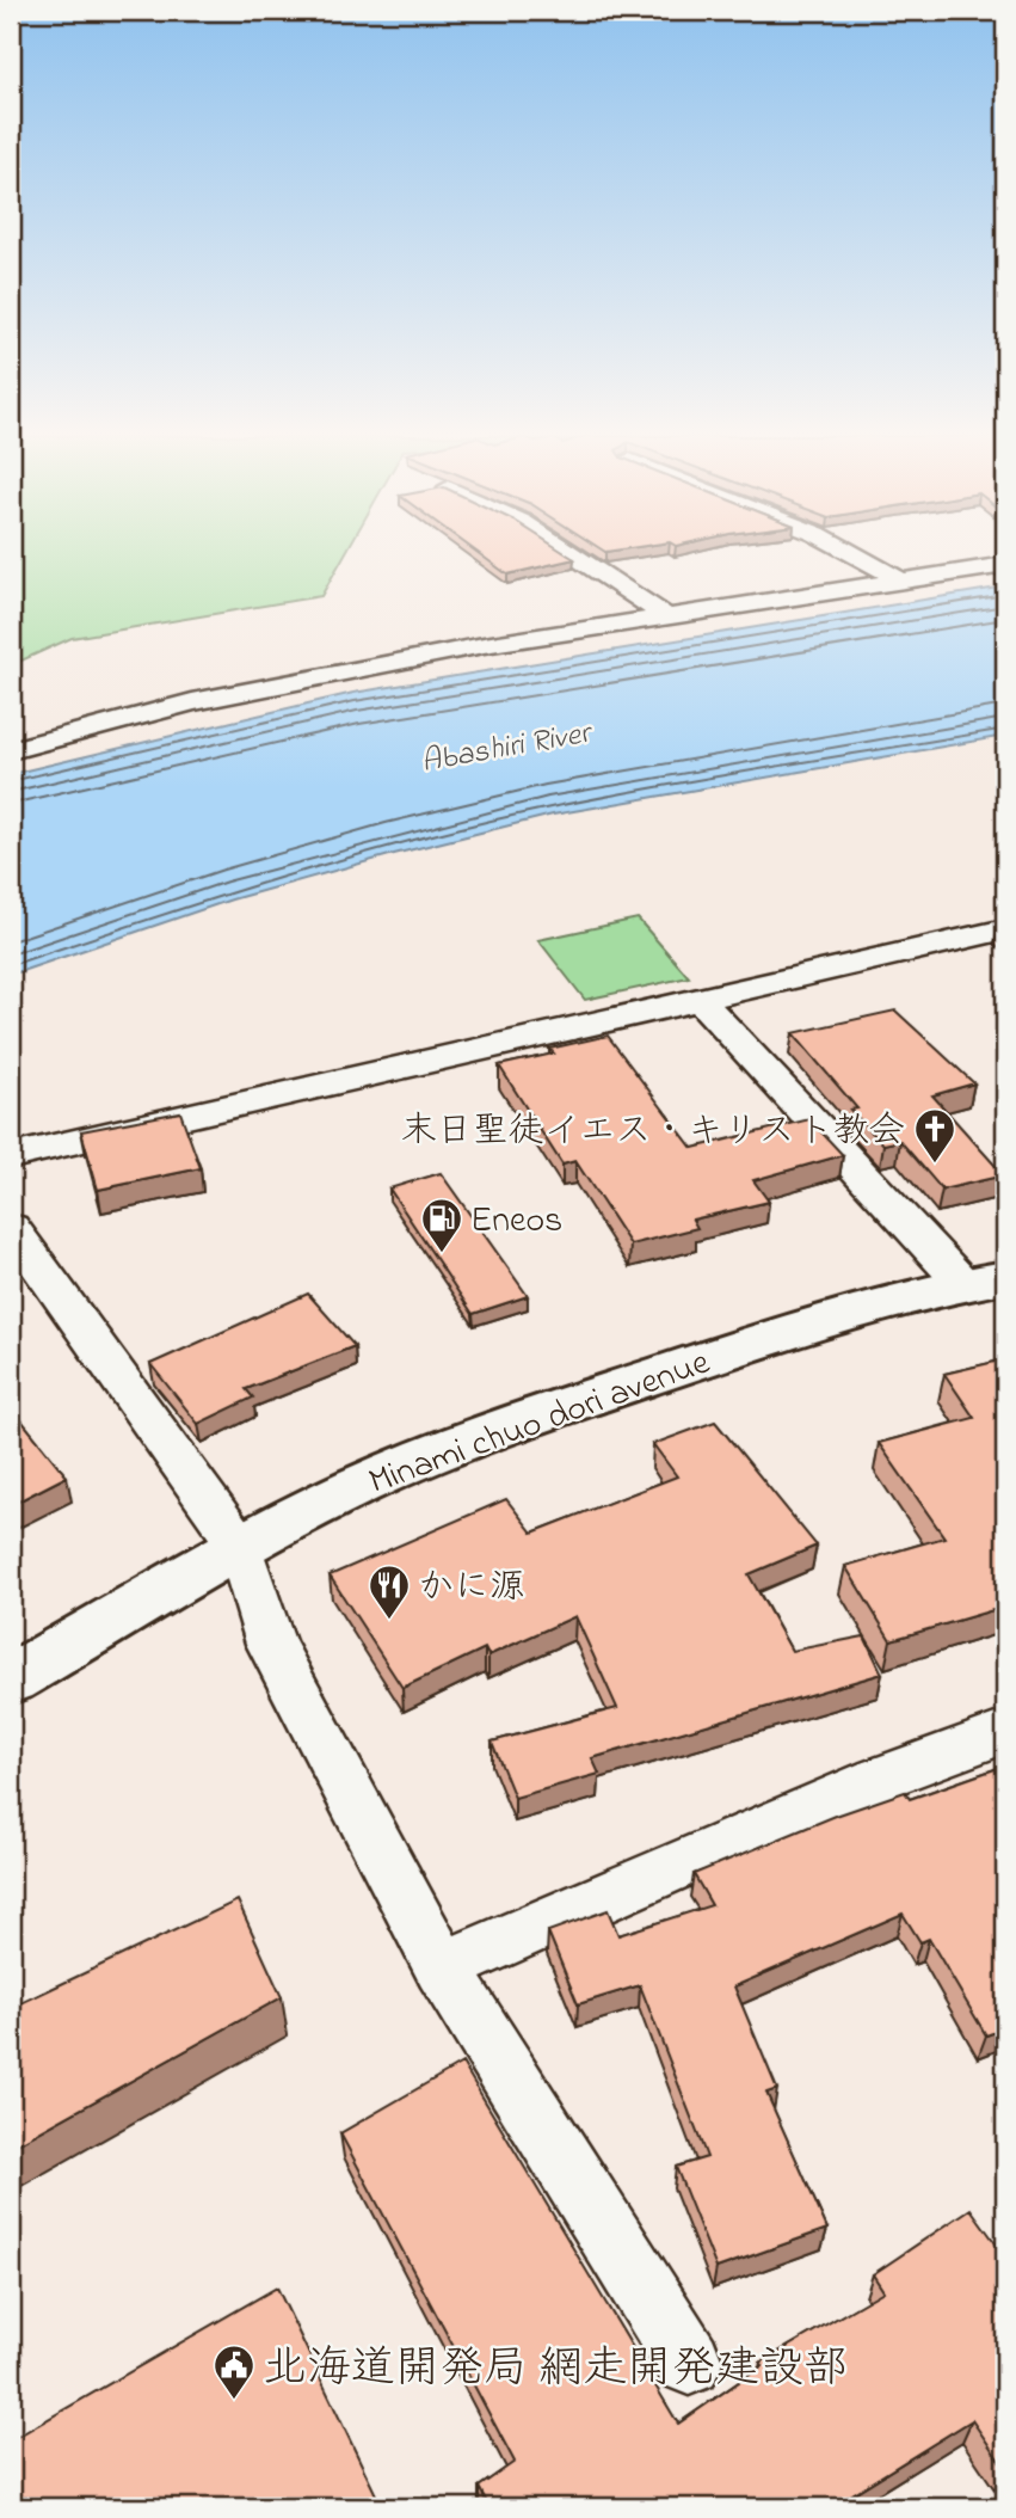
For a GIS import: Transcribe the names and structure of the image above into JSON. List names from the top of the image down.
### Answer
{
  "streets": {
    "highway": ["Minami chuo dori avenue"]
  },
  "water": ["Abashiri River"],
  "places": {
    "church": ["末日聖徒イエス・キリスト教会"],
    "fuel station": ["Eneos"],
    "restaurant": ["かに源"],
    "public building": ["北海道開発局 網走開発建設部"]
  }
}
